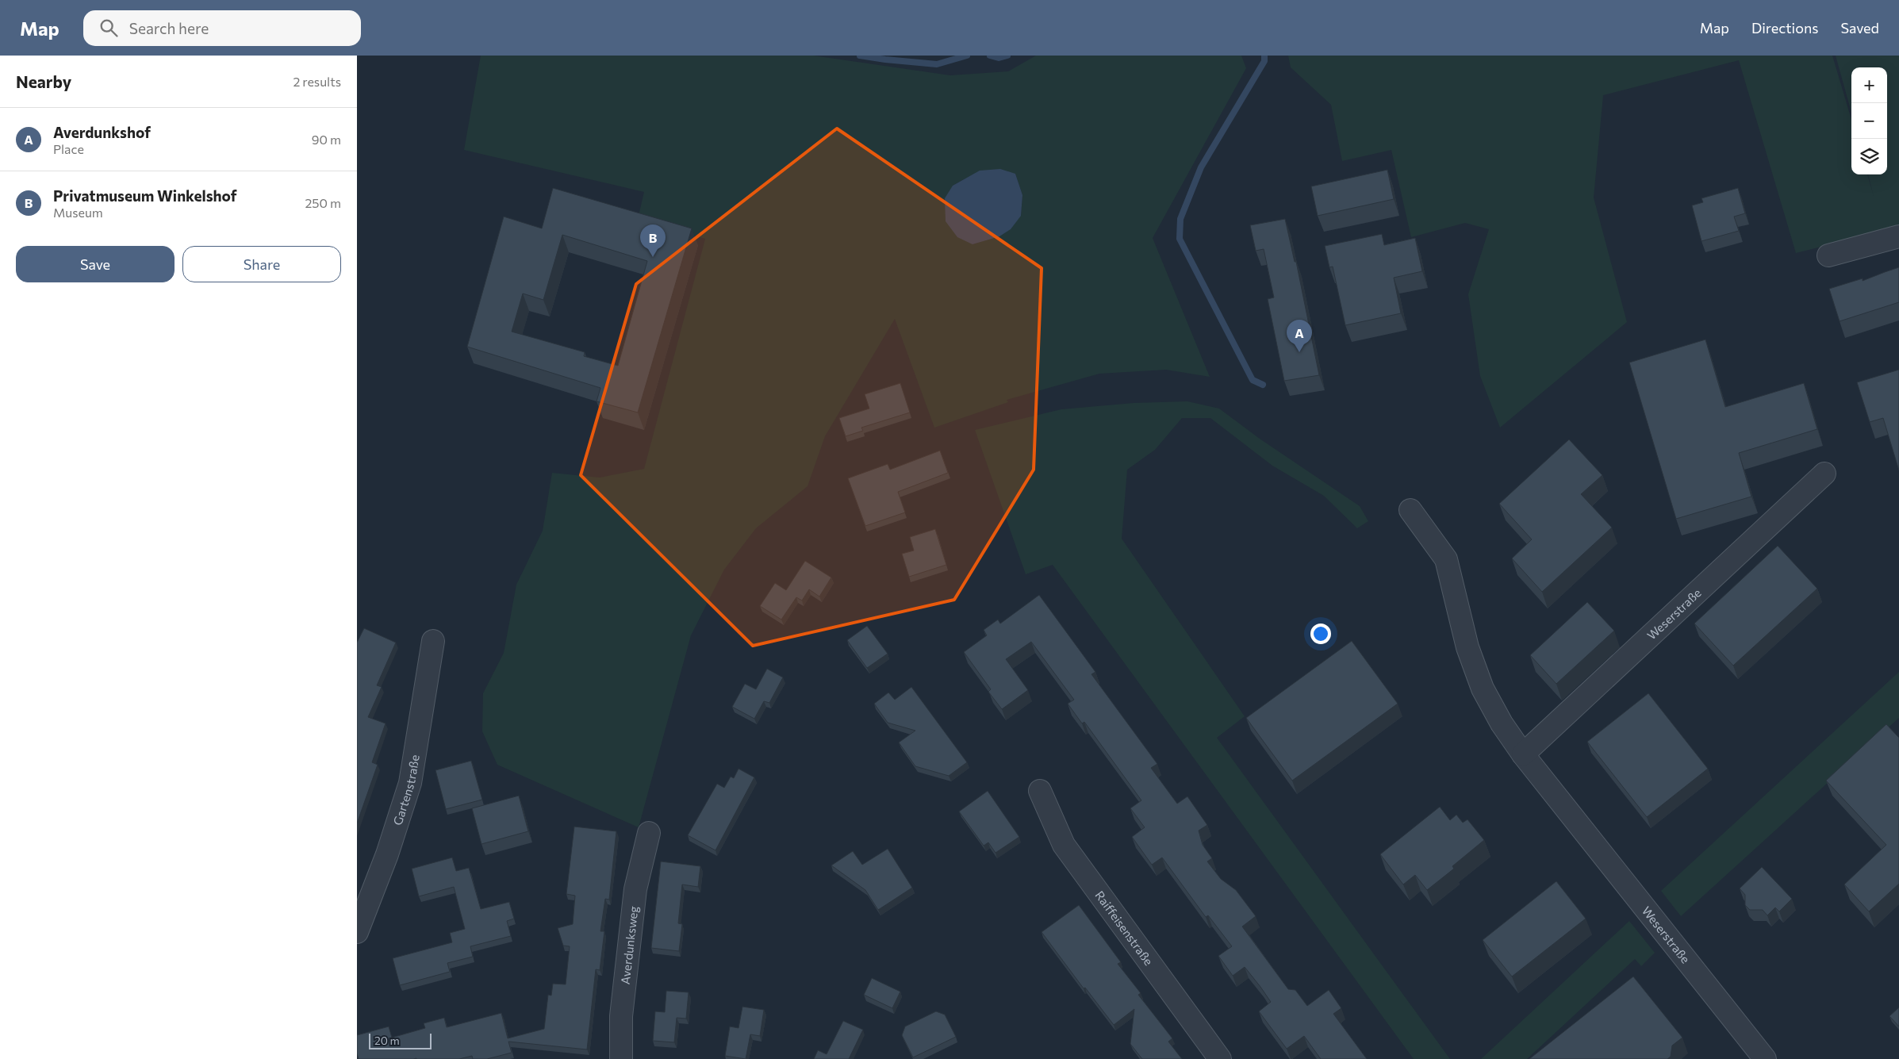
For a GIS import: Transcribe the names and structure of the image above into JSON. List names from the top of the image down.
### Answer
{
  "streets": {
    "street": [
      "Weserstraße",
      "Gartenstraße",
      "Raiffeisenstraße",
      "Averdunksweg"
    ]
  },
  "scale_bar": "20 m",
  "page": {
    "header": "Map",
    "search": "Search here",
    "nav": ["Map", "Directions", "Saved"],
    "heading": ["Nearby", "2 results"],
    "map_buttons": ["+", "−"],
    "list": [
      {
        "mark": "A",
        "name": "Averdunkshof",
        "note": "Place",
        "value": "90 m"
      },
      {
        "mark": "B",
        "name": "Privatmuseum Winkelshof",
        "note": "Museum",
        "value": "250 m"
      }
    ],
    "pins": ["B", "A"],
    "buttons": ["Save", "Share"],
    "scale": "20 m"
  }
}
